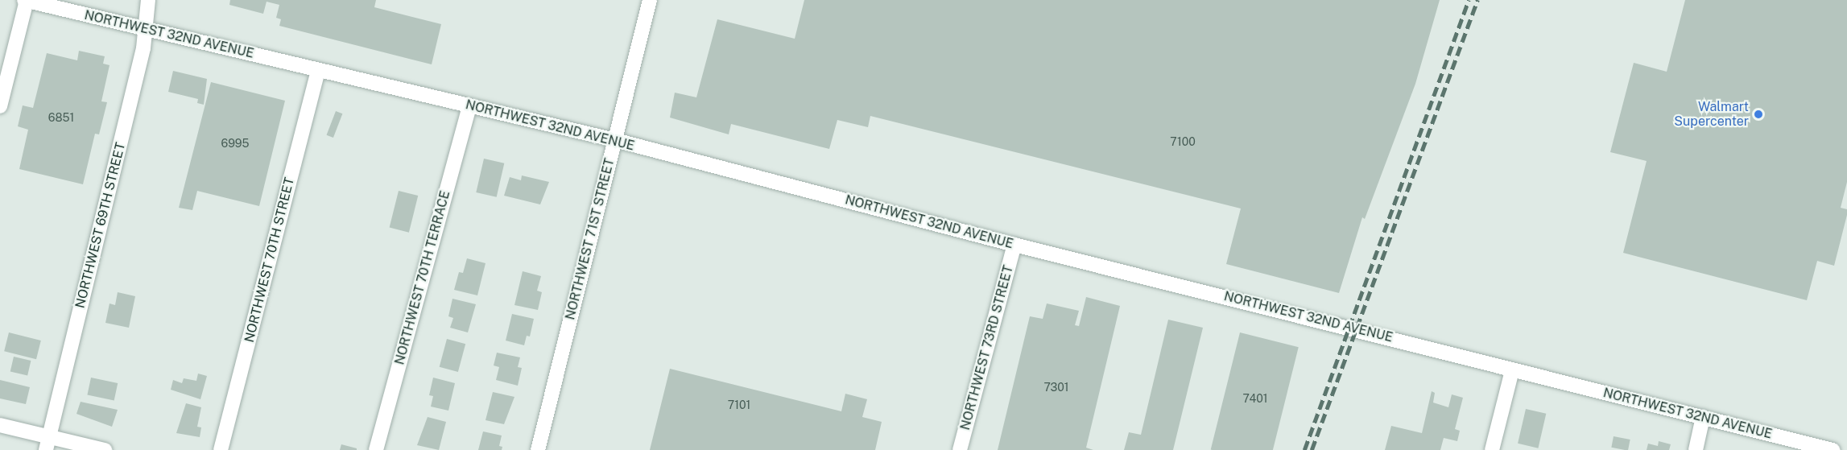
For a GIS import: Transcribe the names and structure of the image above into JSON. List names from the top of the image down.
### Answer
{
  "streets": {
    "street": [
      "NORTHWEST 32ND AVENUE",
      "NORTHWEST 69TH STREET",
      "NORTHWEST 71ST STREET",
      "NORTHWEST 70TH STREET",
      "NORTHWEST 70TH TERRACE",
      "NORTHWEST 73RD STREET"
    ]
  },
  "crossings": [
    ["NORTHWEST 32ND AVENUE", "NORTHWEST 69TH STREET"],
    ["NORTHWEST 32ND AVENUE", "NORTHWEST 71ST STREET"],
    ["NORTHWEST 32ND AVENUE", "NORTHWEST 70TH STREET"],
    ["NORTHWEST 32ND AVENUE", "NORTHWEST 70TH TERRACE"],
    ["NORTHWEST 32ND AVENUE", "NORTHWEST 73RD STREET"]
  ],
  "places": ["Walmart Supercenter"],
  "house_numbers": [
    "6851",
    "7100",
    "6995",
    "7301",
    "7401",
    "7101"
  ]
}
